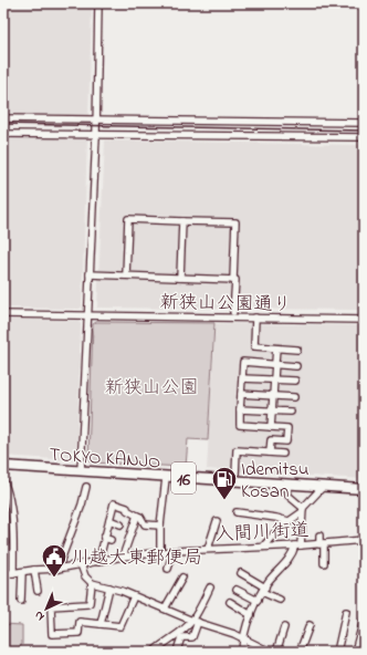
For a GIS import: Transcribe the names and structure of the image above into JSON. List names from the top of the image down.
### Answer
{
  "streets": {
    "highway": ["TOKYO KANJO", "16"],
    "street": ["新狭山公園通り", "入間川街道"]
  },
  "parks": ["新狭山公園"],
  "places": {
    "fuel station": ["Idemitsu Kosan"],
    "public building": ["川越大東郵便局"]
  },
  "north": "bottom left"
}
